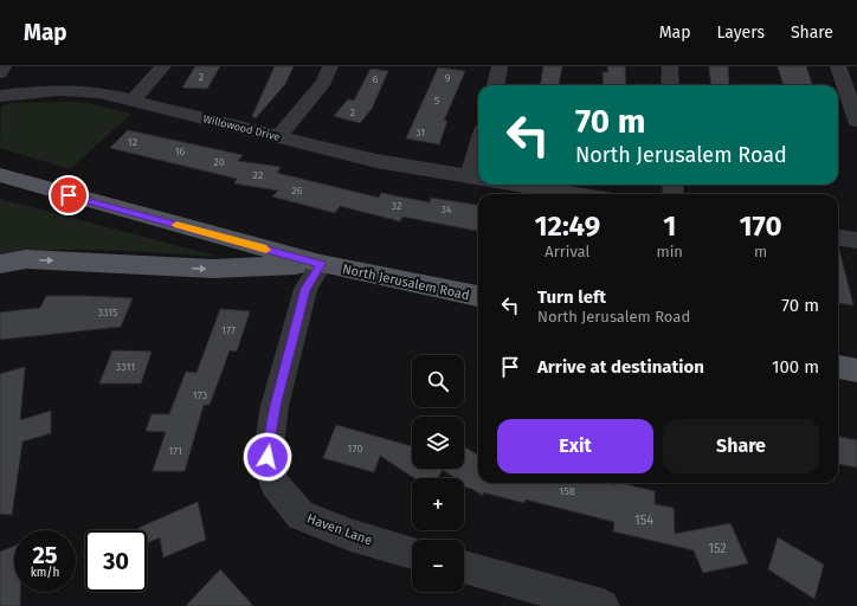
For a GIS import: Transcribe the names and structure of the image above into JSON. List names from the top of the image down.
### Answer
{
  "streets": {
    "main road": ["North Jerusalem Road"],
    "street": ["Willowood Drive", "Haven Lane"]
  },
  "crossings": [
    ["North Jerusalem Road", "Haven Lane"]
  ],
  "house_numbers": [
    "2",
    "9",
    "6",
    "5",
    "2",
    "31",
    "12",
    "16",
    "20",
    "22",
    "26",
    "32",
    "34",
    "3315",
    "177",
    "3311",
    "173",
    "170",
    "171",
    "158",
    "154",
    "152"
  ],
  "page": {
    "header": "Map",
    "nav": ["Map", "Layers", "Share"],
    "turn": ["70 m", "North Jerusalem Road"],
    "eta": [
      "12:49",
      "Arrival",
      "1",
      "min",
      "170",
      "m"
    ],
    "list": [
      {
        "name": "Turn left",
        "note": "North Jerusalem Road",
        "value": "70 m"
      },
      {
        "name": "Arrive at destination",
        "value": "100 m"
      }
    ],
    "map_buttons": ["+", "−"],
    "buttons": ["Exit", "Share"],
    "speed": "25 km/h",
    "limit": "30"
  }
}
